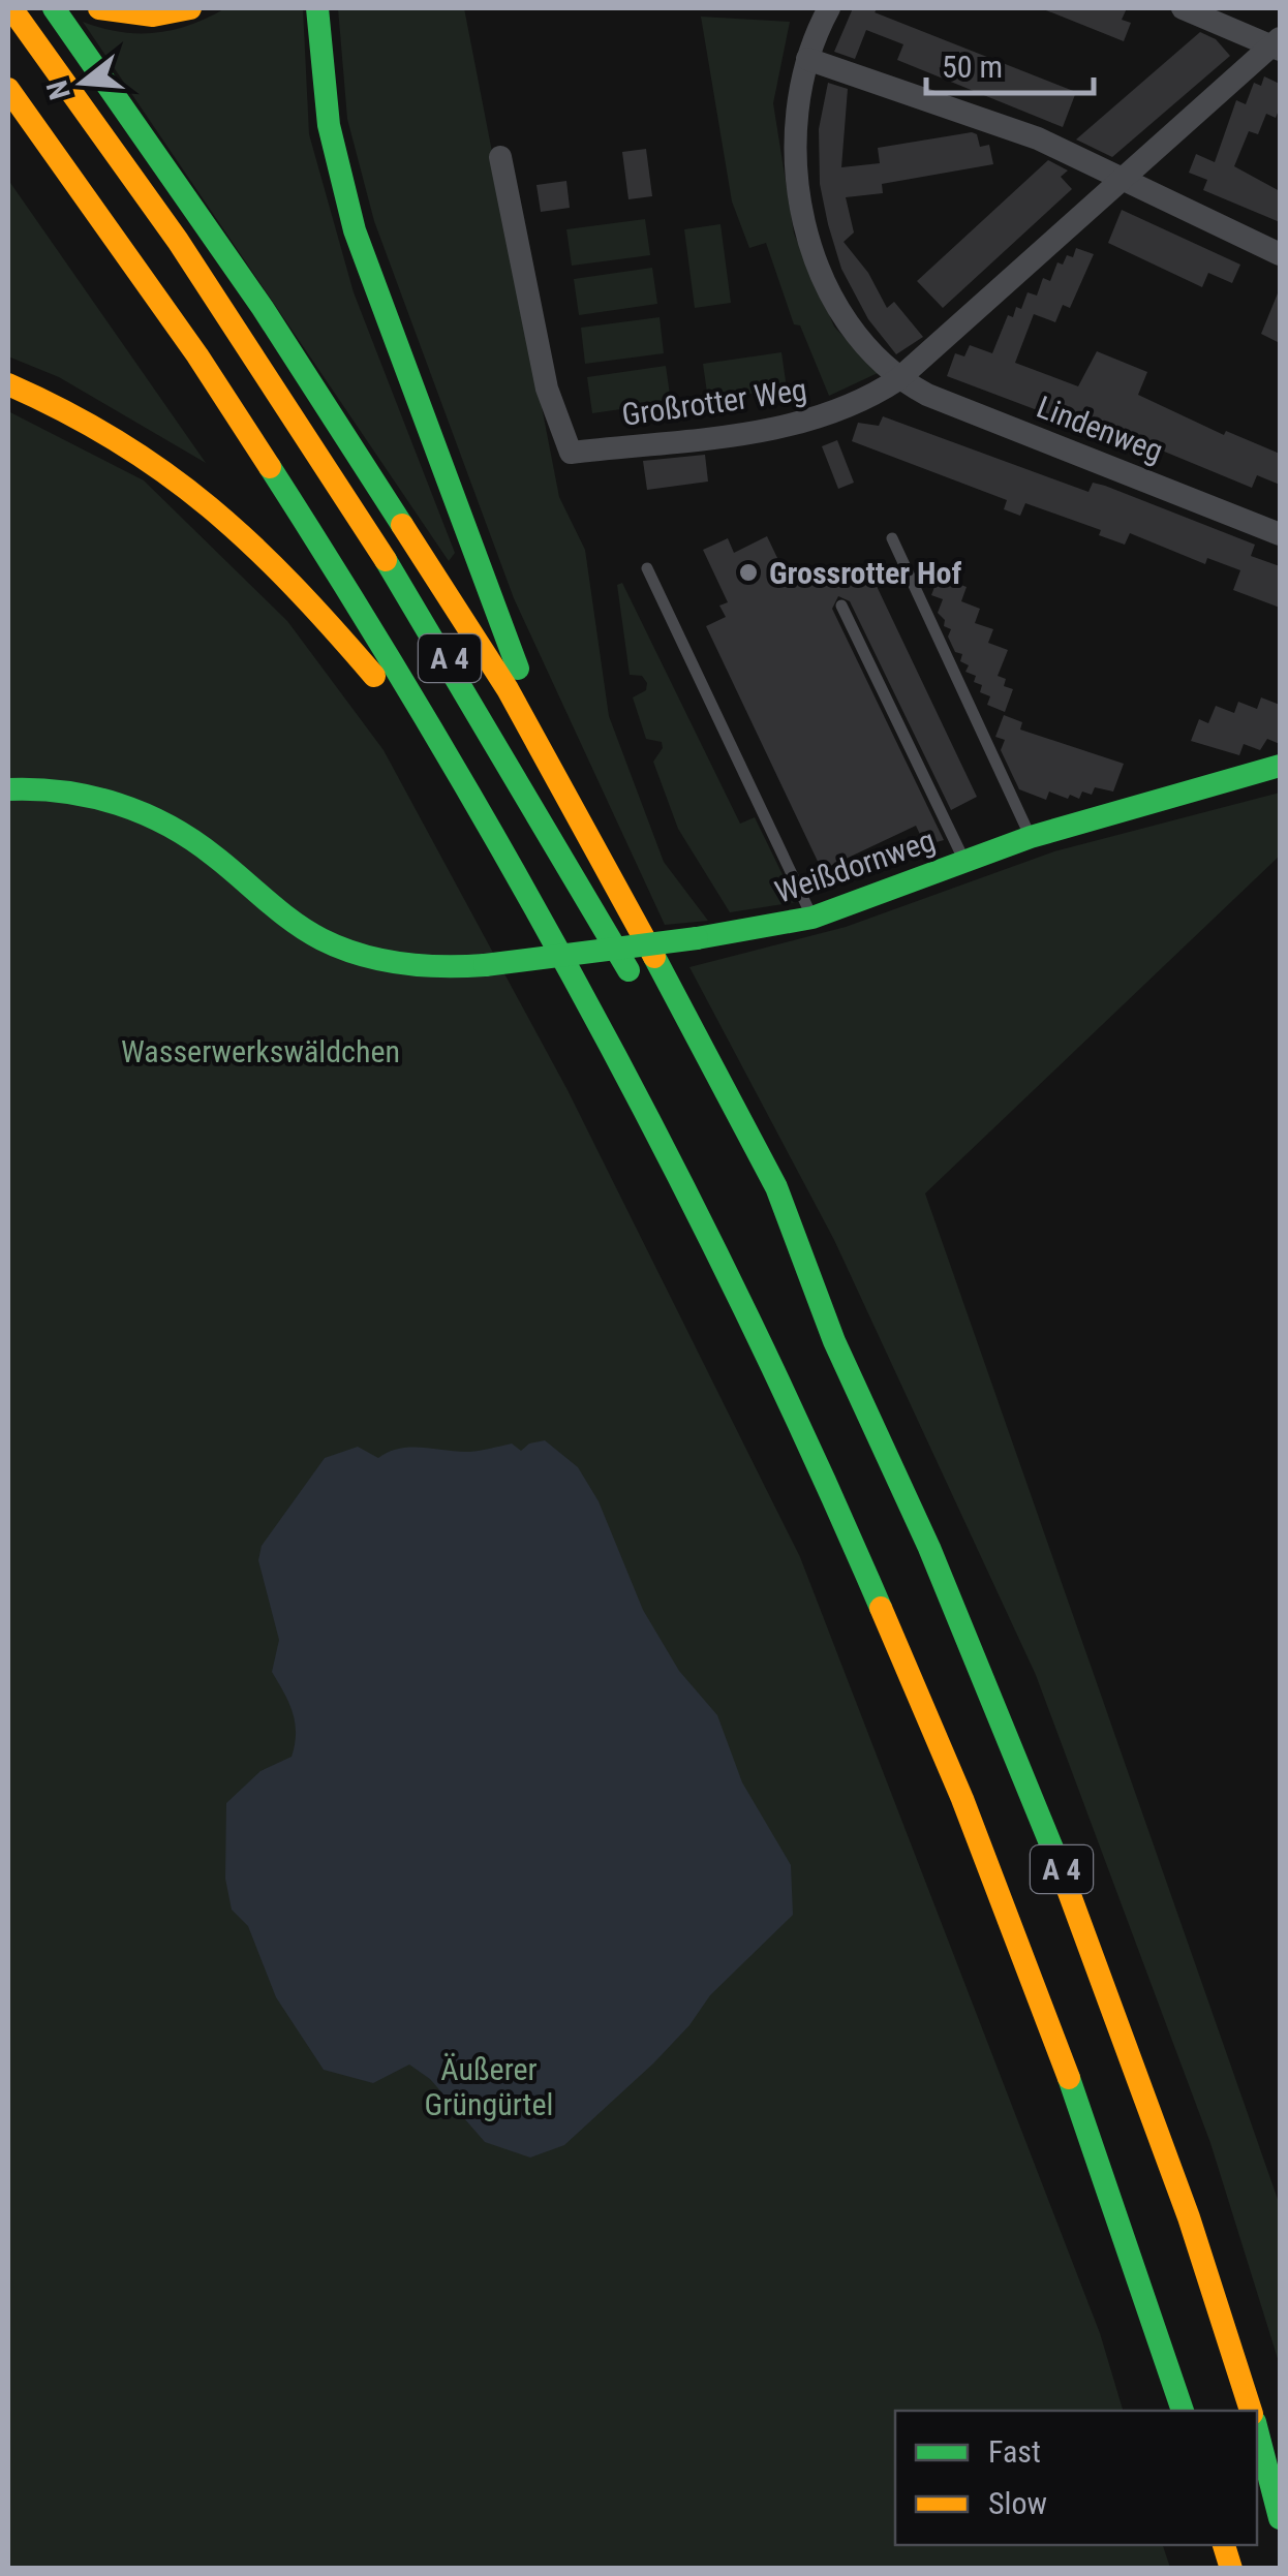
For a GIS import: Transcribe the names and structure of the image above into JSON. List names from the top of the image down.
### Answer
{
  "streets": {
    "main road": ["A 4", "Weißdornweg"],
    "street": ["Großrotter Weg", "Lindenweg"]
  },
  "crossings": [
    ["Großrotter Weg", "Lindenweg"]
  ],
  "parks": ["Wasserwerkswäldchen", "Äußerer Grüngürtel"],
  "places": ["Grossrotter Hof"],
  "legend": ["Fast", "Slow"],
  "scale_bar": "50 m",
  "north": "left"
}
